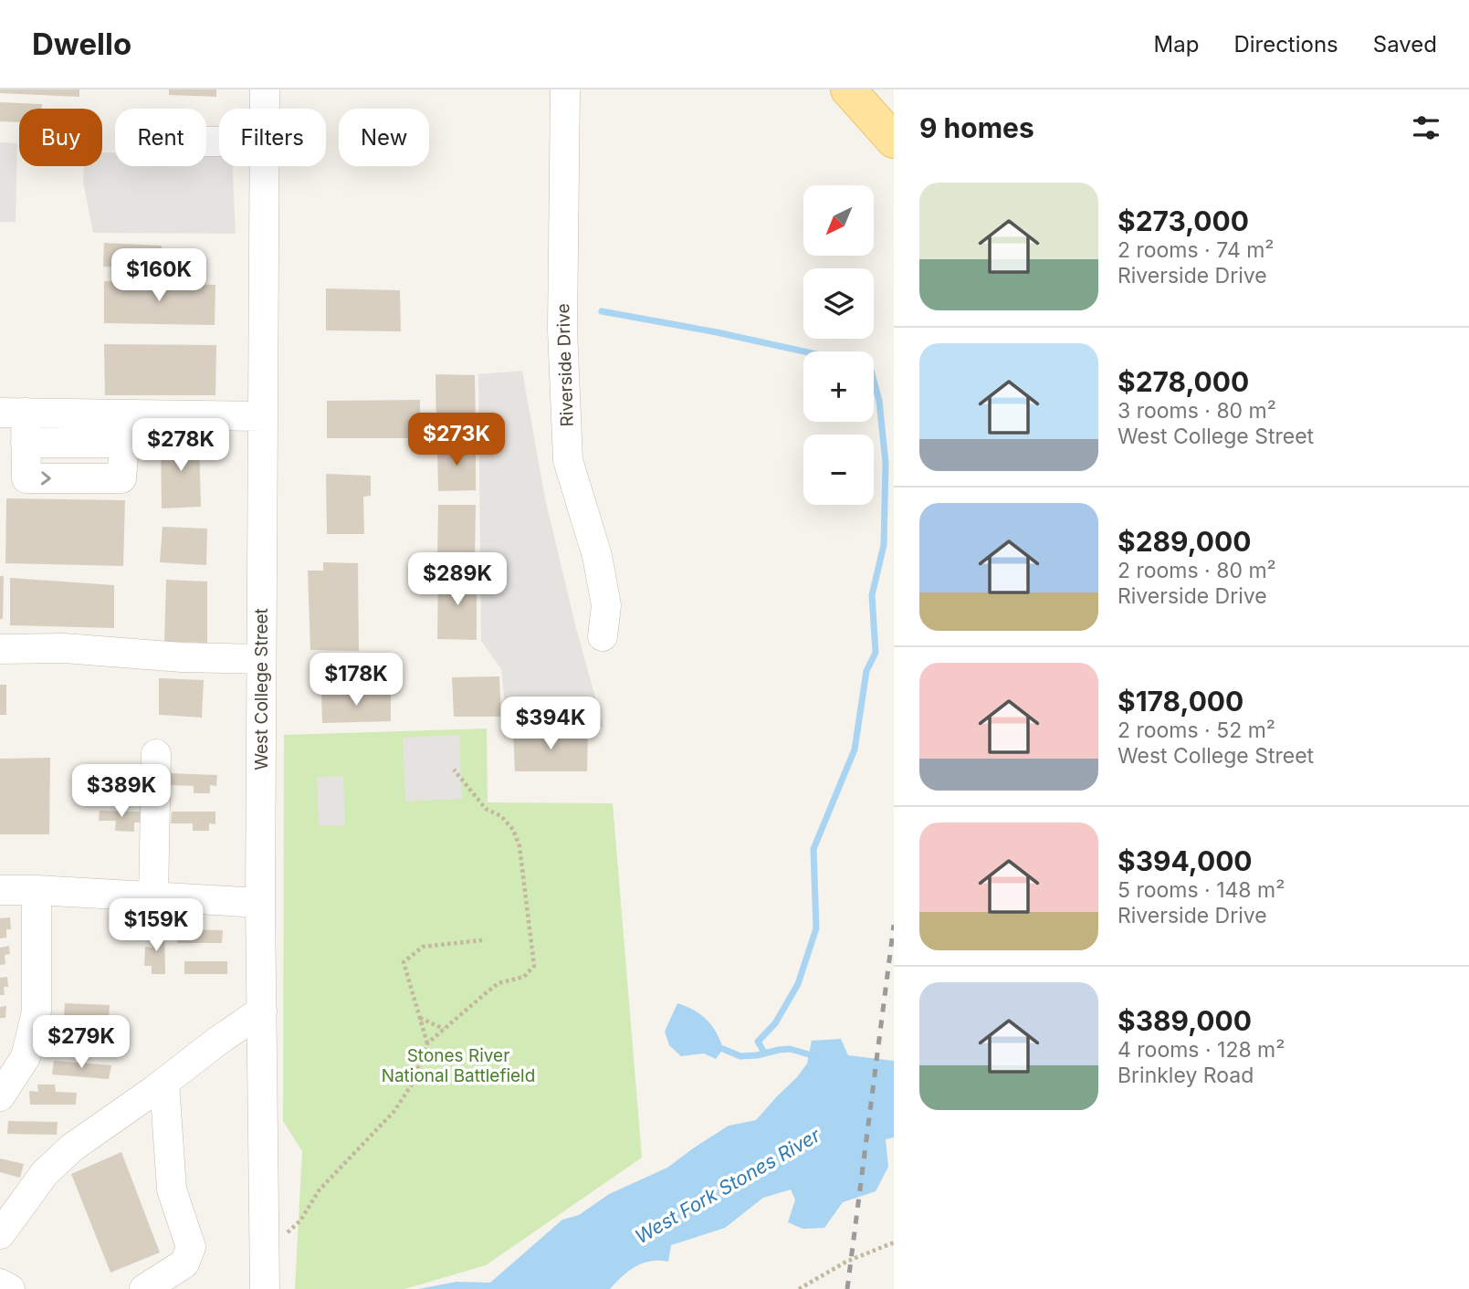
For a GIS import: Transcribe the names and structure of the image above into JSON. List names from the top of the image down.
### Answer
{
  "streets": {
    "street": ["Riverside Drive", "West College Street"]
  },
  "water": ["West Fork Stones River"],
  "parks": ["Stones River National Battlefield"],
  "north": "bottom left",
  "page": {
    "header": "Dwello",
    "nav": ["Map", "Directions", "Saved"],
    "heading": "9 homes",
    "chip": [
      "Buy",
      "Rent",
      "Filters",
      "New"
    ],
    "list": [
      {
        "name": "$273,000",
        "note": "2 rooms · 74 m² · Riverside Drive"
      },
      {
        "name": "$278,000",
        "note": "3 rooms · 80 m² · West College Street"
      },
      {
        "name": "$289,000",
        "note": "2 rooms · 80 m² · Riverside Drive"
      },
      {
        "name": "$178,000",
        "note": "2 rooms · 52 m² · West College Street"
      },
      {
        "name": "$394,000",
        "note": "5 rooms · 148 m² · Riverside Drive"
      },
      {
        "name": "$389,000",
        "note": "4 rooms · 128 m² · Brinkley Road"
      }
    ],
    "map_buttons": ["+", "−"],
    "price": [
      "$160K",
      "$273K",
      "$278K",
      "$289K",
      "$178K",
      "$394K",
      "$389K",
      "$159K",
      "$279K"
    ]
  }
}
